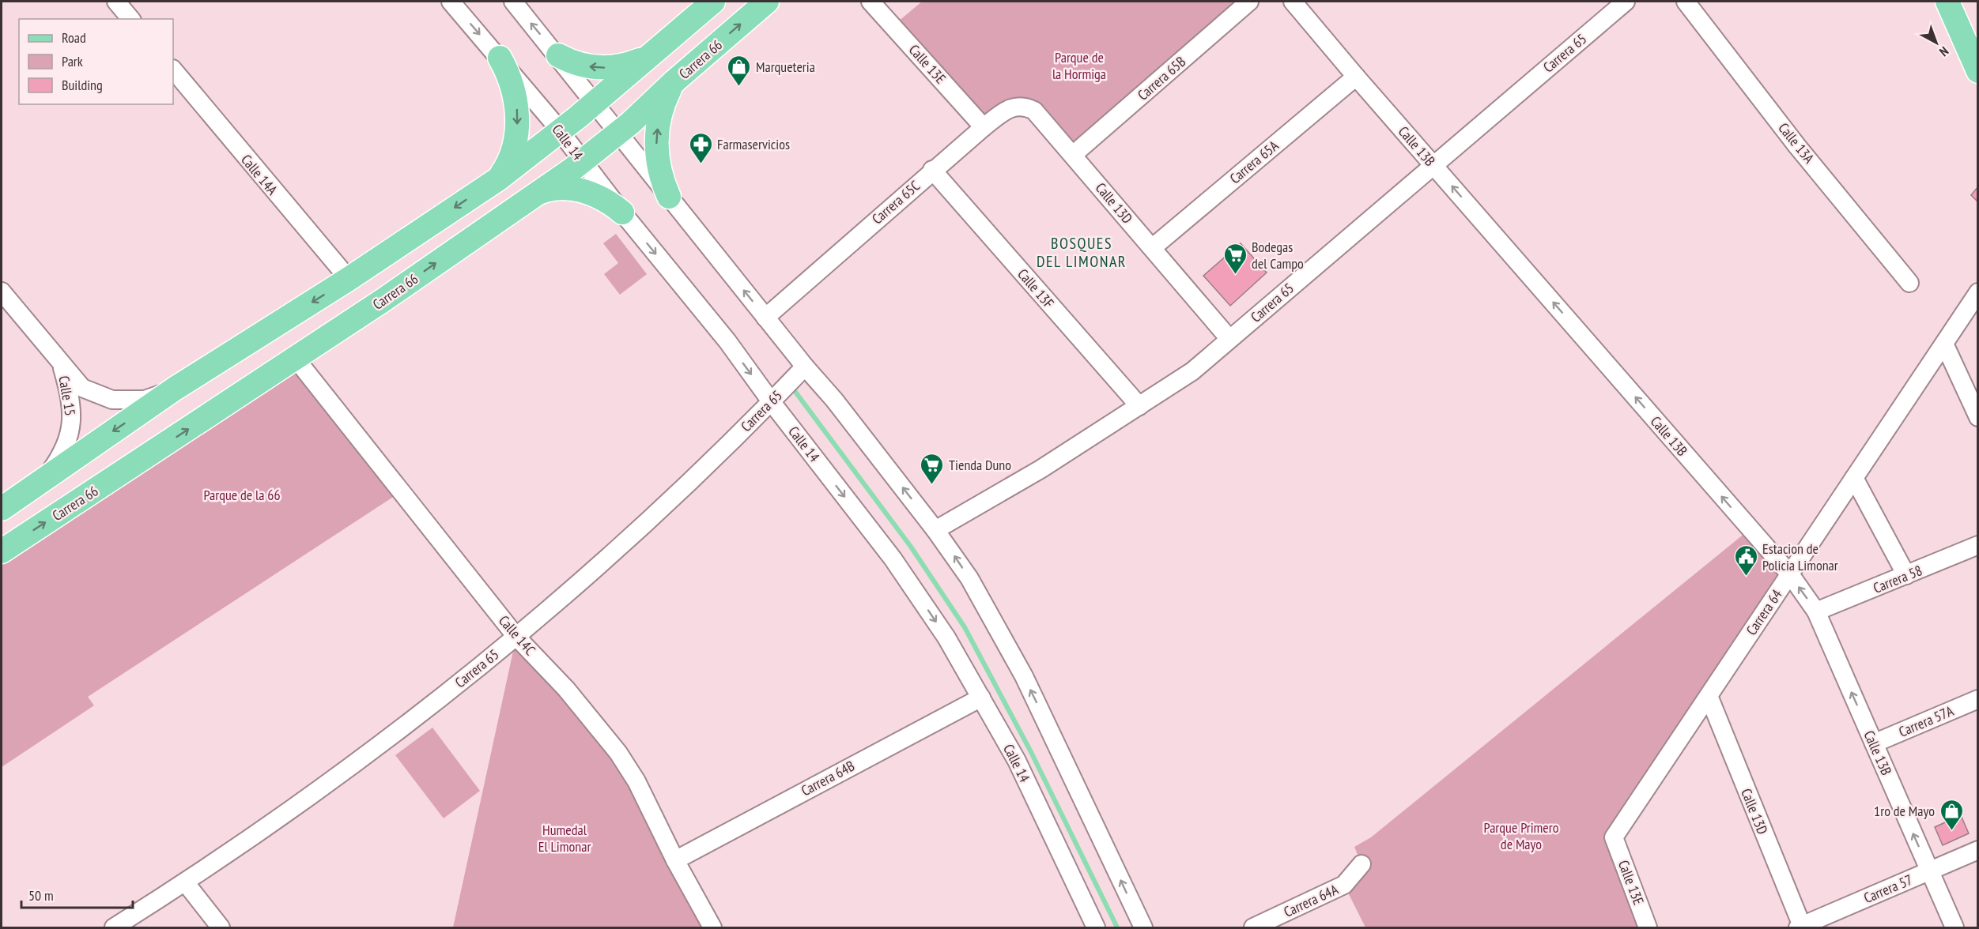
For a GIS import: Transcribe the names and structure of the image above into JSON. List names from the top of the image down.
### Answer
{
  "streets": {
    "main road": ["Carrera 66"],
    "street": [
      "Carrera 65",
      "Calle 13E",
      "Carrera 65B",
      "Calle 14",
      "Calle 13A",
      "Calle 13B",
      "Carrera 65A",
      "Calle 14A",
      "Carrera 65C",
      "Calle 13D",
      "Calle 13F",
      "Calle 15",
      "Carrera 58",
      "Carrera 64",
      "Calle 14C",
      "Carrera 57A",
      "Carrera 64B",
      "Carrera 57",
      "Carrera 64A"
    ]
  },
  "crossings": [
    ["Carrera 65", "Calle 14"],
    ["Carrera 65", "Calle 13B"],
    ["Carrera 65", "Calle 13D"],
    ["Carrera 65", "Calle 13F"],
    ["Carrera 65", "Calle 14C"],
    ["Carrera 66", "Calle 14"],
    ["Carrera 66", "Calle 14C"],
    ["Calle 13E", "Carrera 65C"],
    ["Calle 13E", "Carrera 64"],
    ["Carrera 65B", "Calle 13D"],
    ["Calle 14", "Carrera 64B"],
    ["Calle 13B", "Carrera 65A"],
    ["Calle 13B", "Carrera 58"],
    ["Calle 13B", "Carrera 64"],
    ["Calle 13B", "Carrera 57A"],
    ["Calle 13B", "Carrera 57"],
    ["Carrera 65A", "Calle 13D"],
    ["Carrera 65C", "Calle 13D"],
    ["Carrera 65C", "Calle 13F"],
    ["Calle 13D", "Carrera 64"],
    ["Calle 13D", "Carrera 57"],
    ["Calle 14C", "Carrera 64B"]
  ],
  "one_way": ["Calle 13B"],
  "districts": ["BOSQUES DEL LIMONAR"],
  "parks": [
    "Parque de la Hormiga",
    "Parque de la 66",
    "Parque Primero de Mayo",
    "Humedal El Limonar"
  ],
  "places": {
    "shop": ["Marqueteria", "1ro de Mayo"],
    "pharmacy": ["Farmaservicios"],
    "supermarket": ["Bodegas del Campo", "Tienda Duno"],
    "public building": ["Estacion de Policia Limonar"]
  },
  "legend": ["Road", "Park", "Building"],
  "scale_bar": "50 m",
  "north": "bottom right"
}
